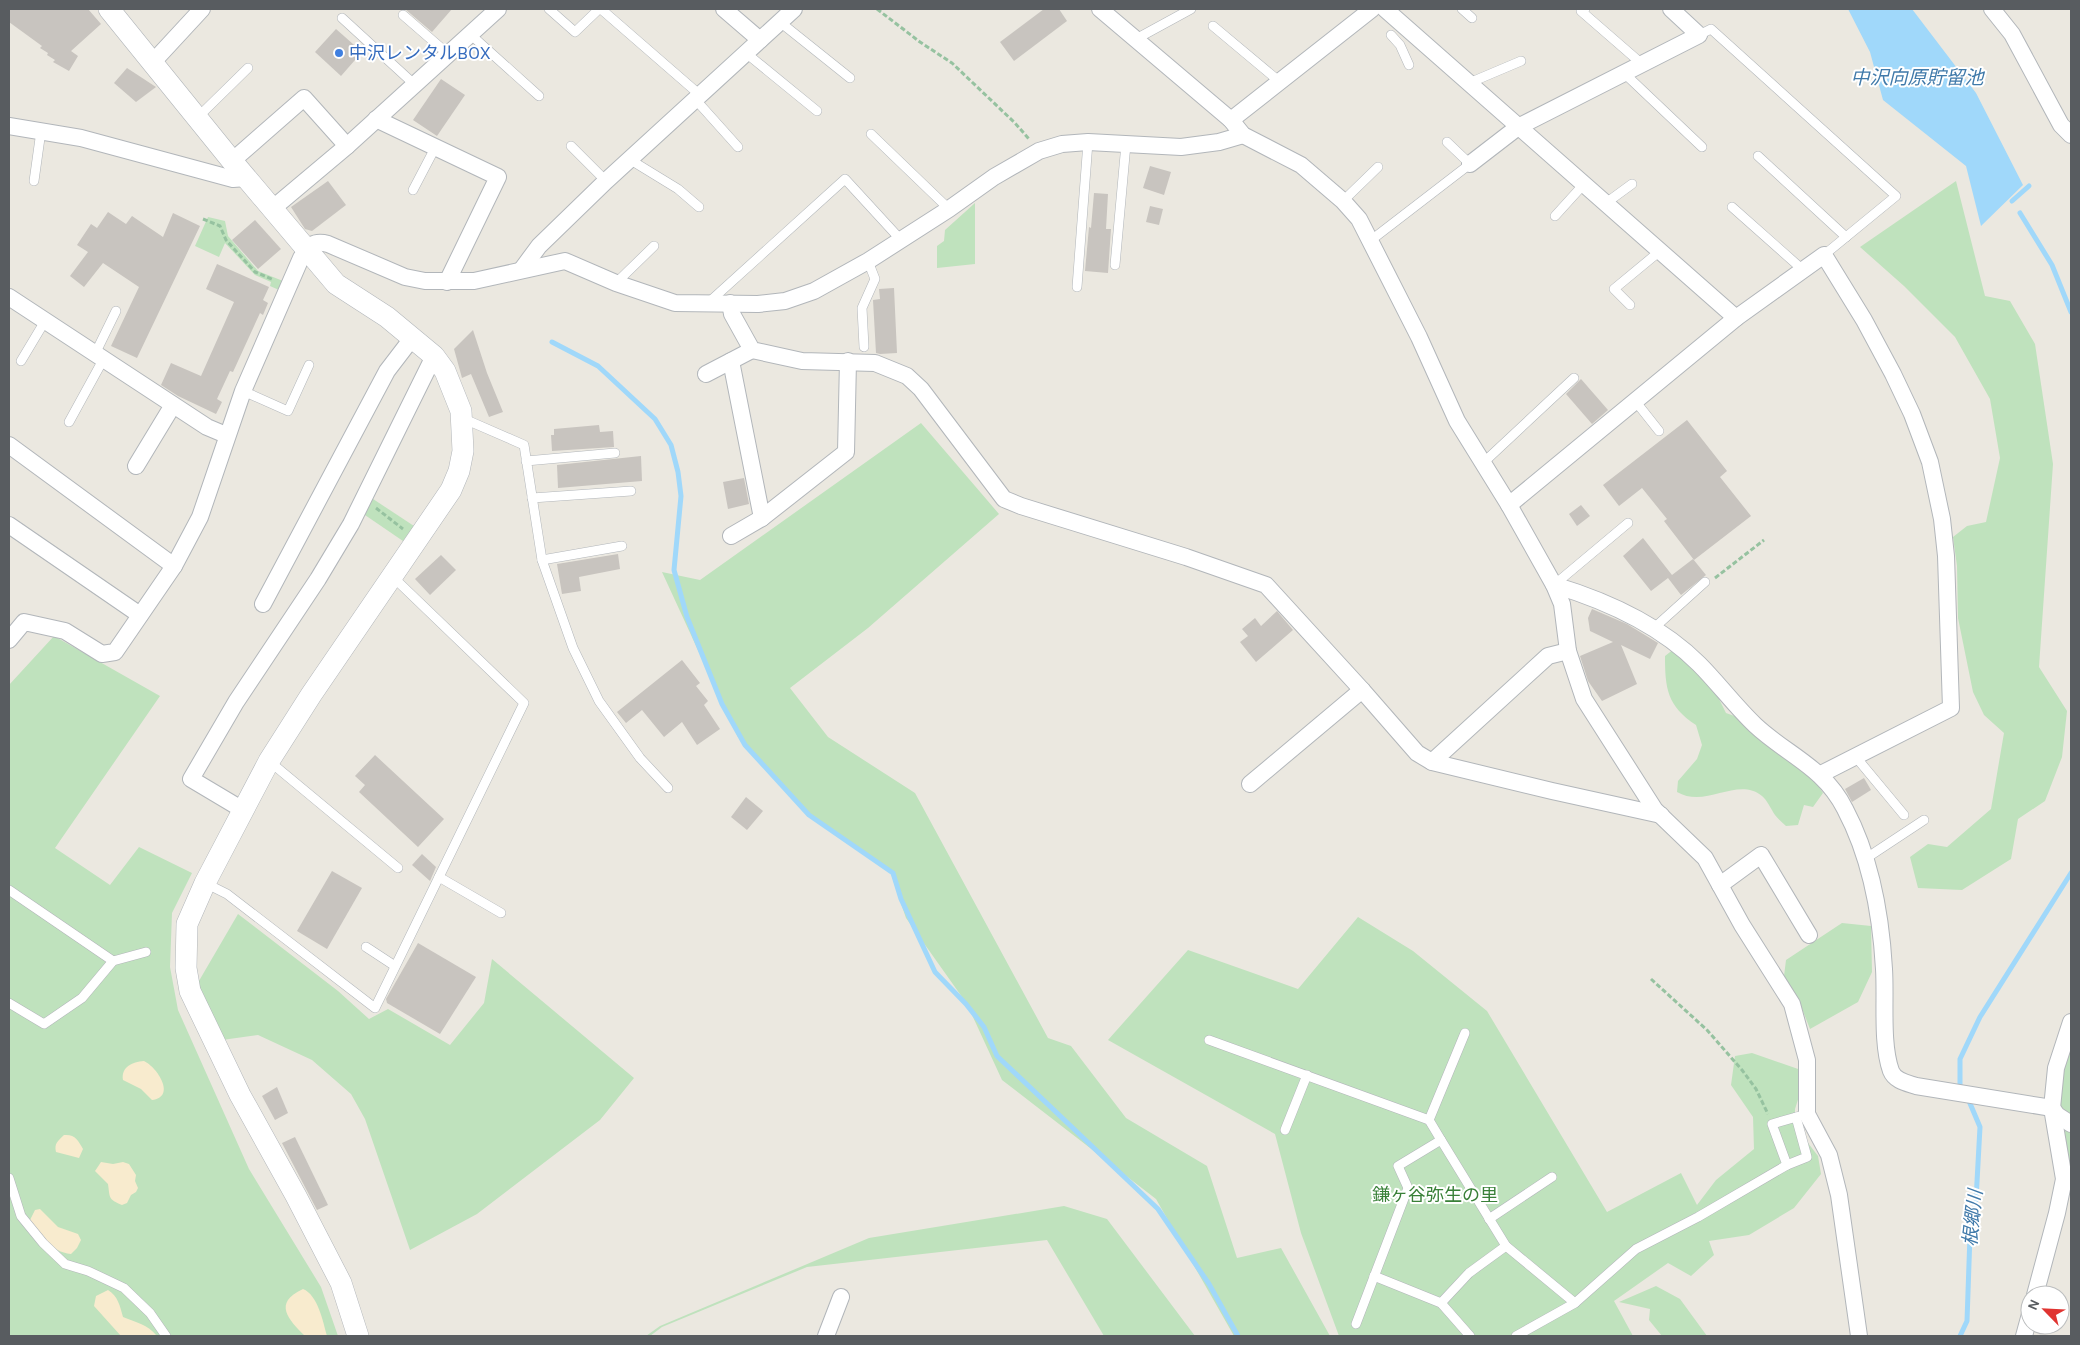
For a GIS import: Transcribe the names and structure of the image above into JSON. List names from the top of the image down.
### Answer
{
  "water": ["中沢向原貯留池", "根郷川"],
  "parks": ["鎌ヶ谷弥生の里"],
  "places": ["中沢レンタルBOX"],
  "north": "top left"
}
